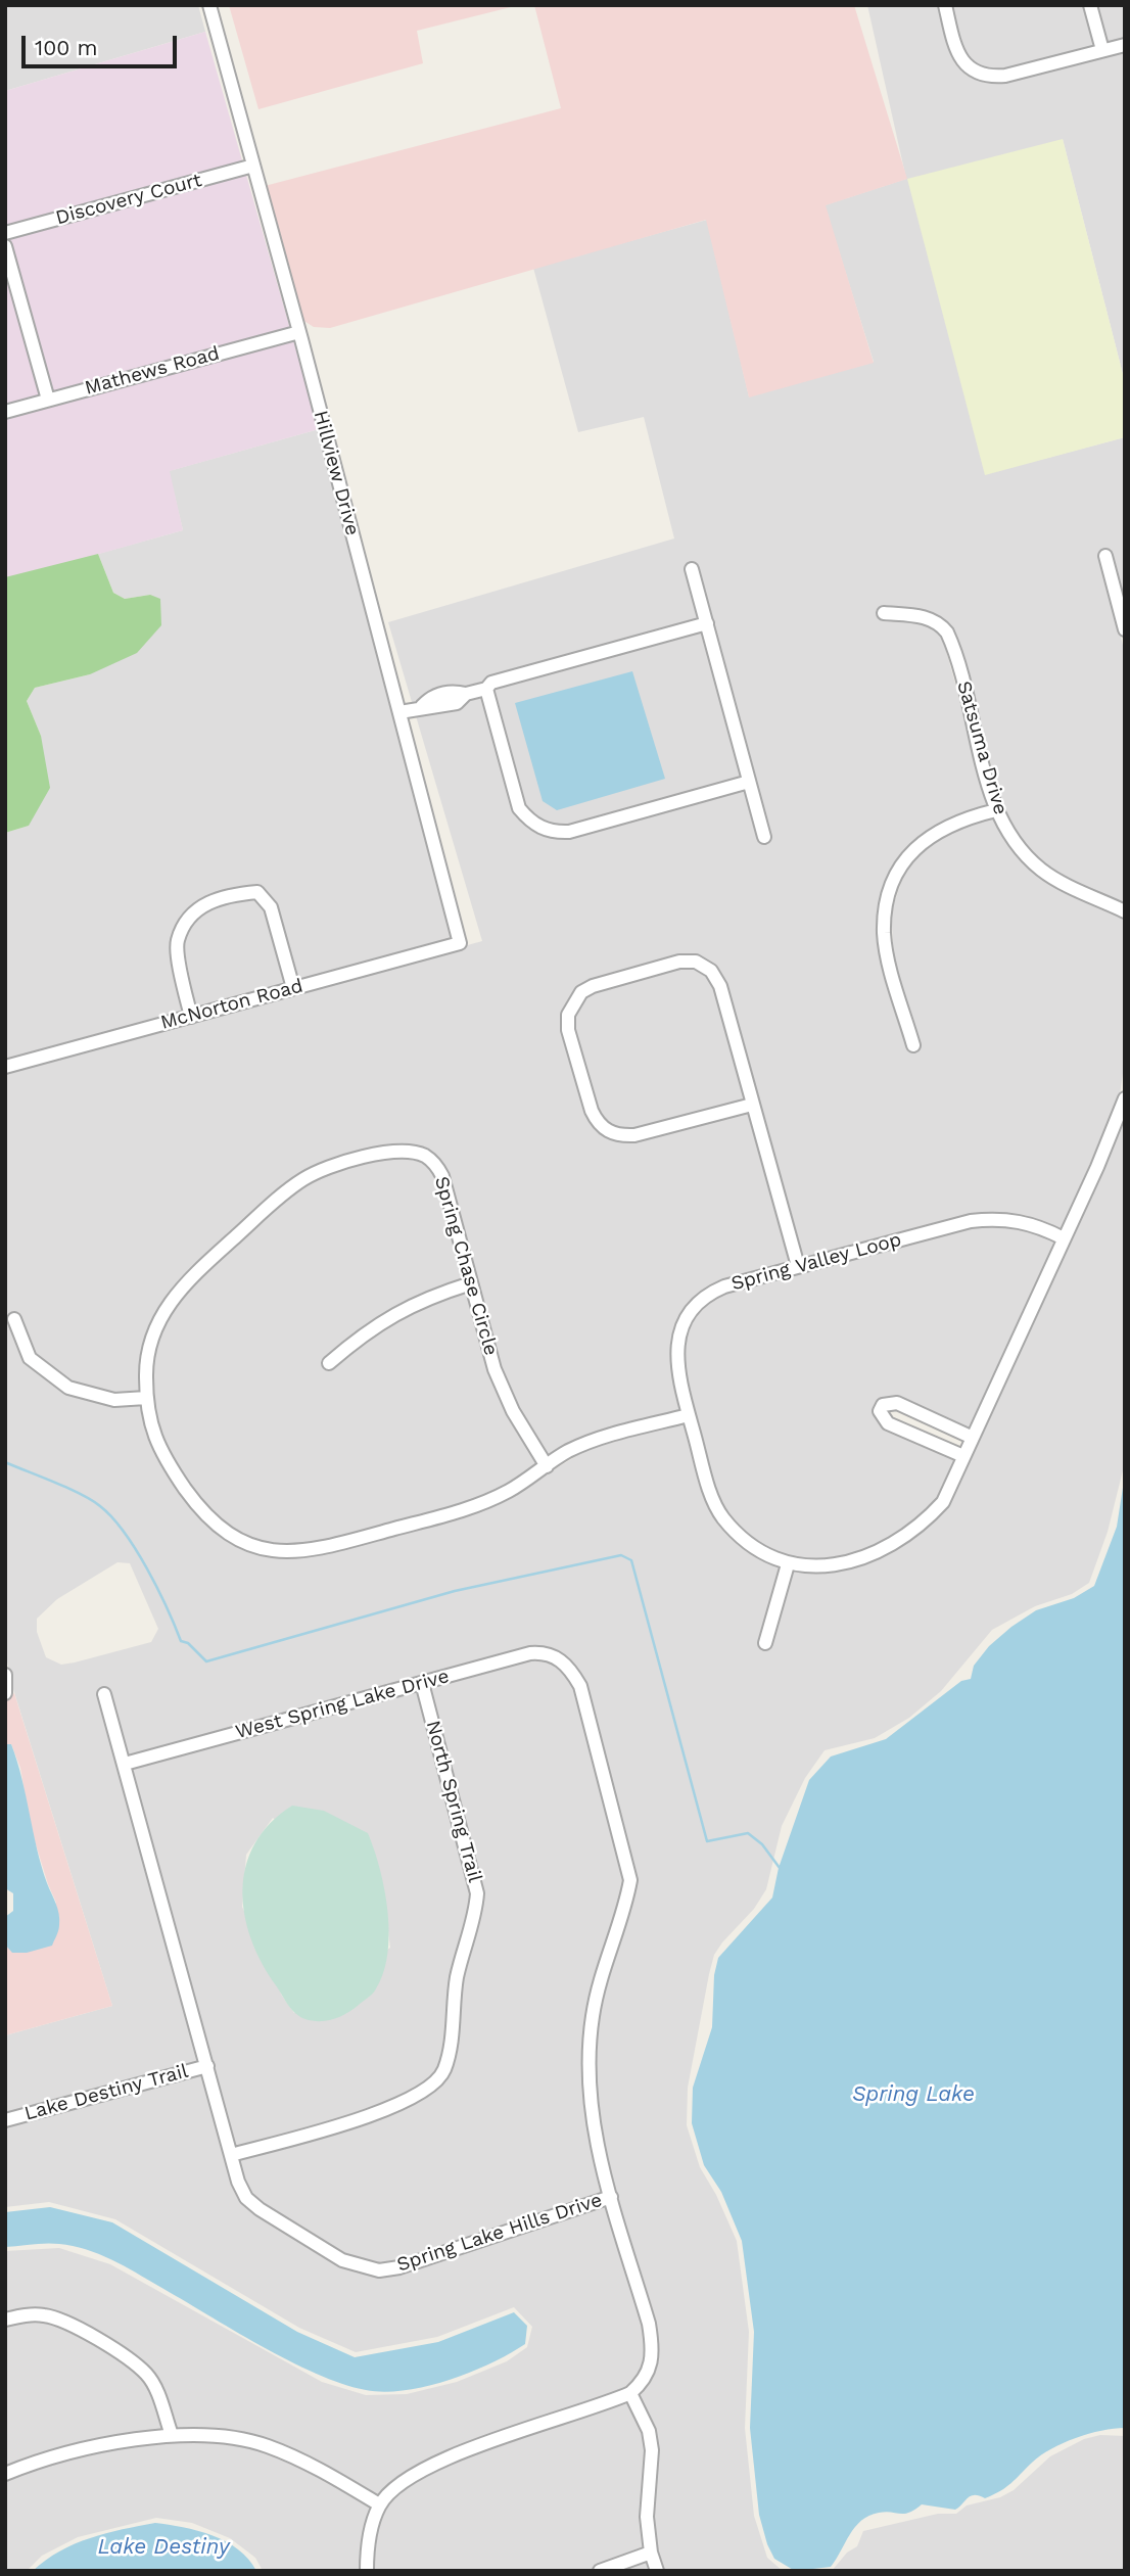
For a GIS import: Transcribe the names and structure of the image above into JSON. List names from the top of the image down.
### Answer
{
  "streets": {
    "street": [
      "Discovery Court",
      "Mathews Road",
      "Hillview Drive",
      "Satsuma Drive",
      "McNorton Road",
      "Spring Valley Loop",
      "Spring Chase Circle",
      "West Spring Lake Drive",
      "North Spring Trail",
      "Lake Destiny Trail",
      "Spring Lake Hills Drive"
    ]
  },
  "crossings": [
    ["Discovery Court", "Hillview Drive"],
    ["Mathews Road", "Hillview Drive"],
    ["Hillview Drive", "McNorton Road"],
    ["Spring Valley Loop", "Spring Chase Circle"],
    ["West Spring Lake Drive", "North Spring Trail"],
    ["West Spring Lake Drive", "Spring Lake Hills Drive"],
    ["North Spring Trail", "Spring Lake Hills Drive"],
    ["Lake Destiny Trail", "Spring Lake Hills Drive"]
  ],
  "water": ["Spring Lake", "Lake Destiny"],
  "scale_bar": "100 m"
}
